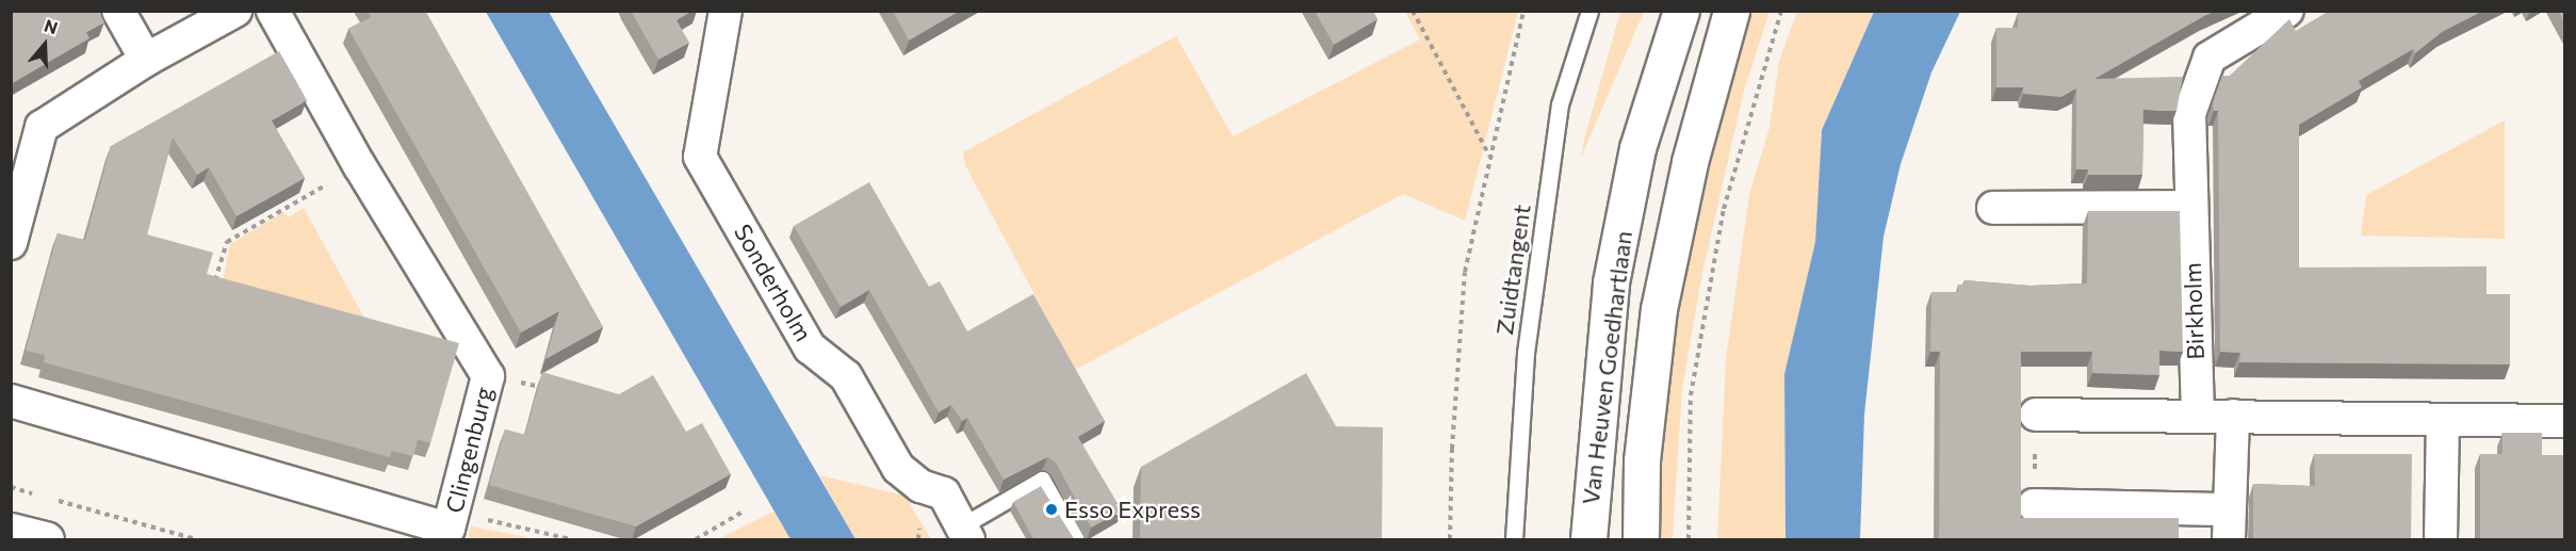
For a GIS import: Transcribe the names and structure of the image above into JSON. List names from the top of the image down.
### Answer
{
  "streets": {
    "main road": ["Van Heuven Goedhartlaan"],
    "street": ["Sonderholm", "Birkholm", "Clingenburg"],
    "lane": ["Zuidtangent"]
  },
  "places": ["Esso Express"],
  "north": "top"
}
